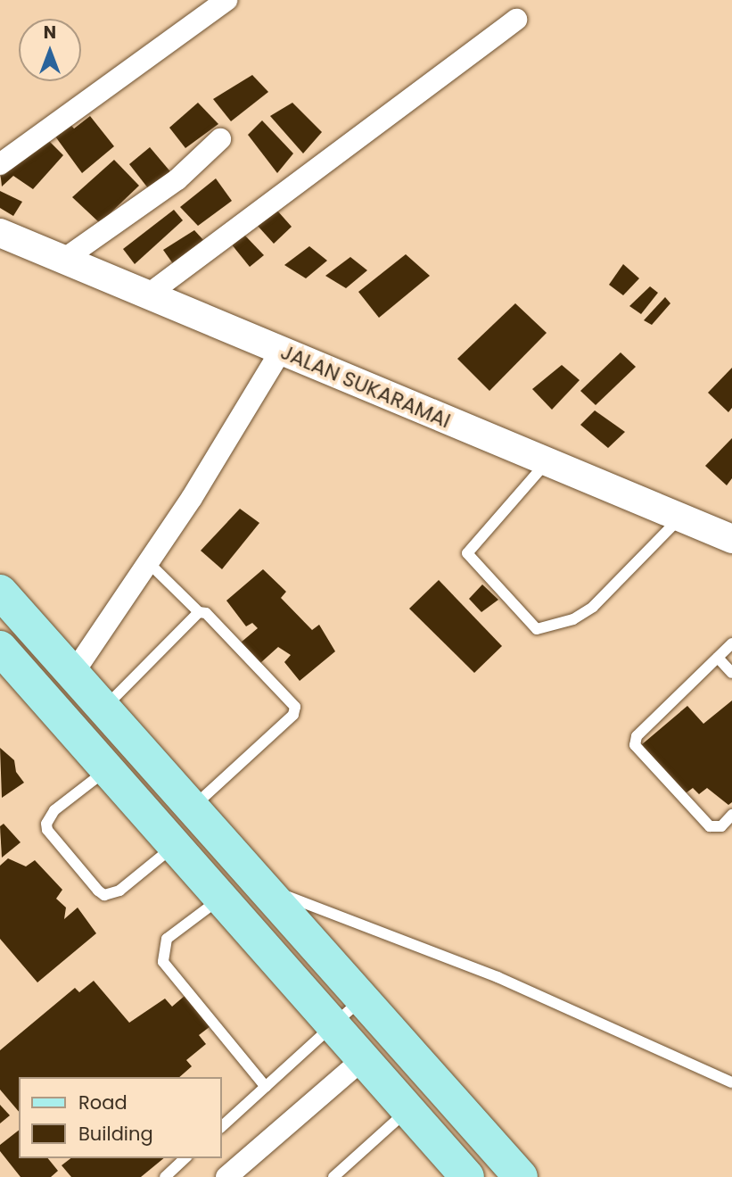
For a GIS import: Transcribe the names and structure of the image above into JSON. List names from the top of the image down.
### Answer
{
  "streets": {
    "street": ["JALAN SUKARAMAI"]
  },
  "legend": ["Road", "Building"],
  "north": "top"
}
